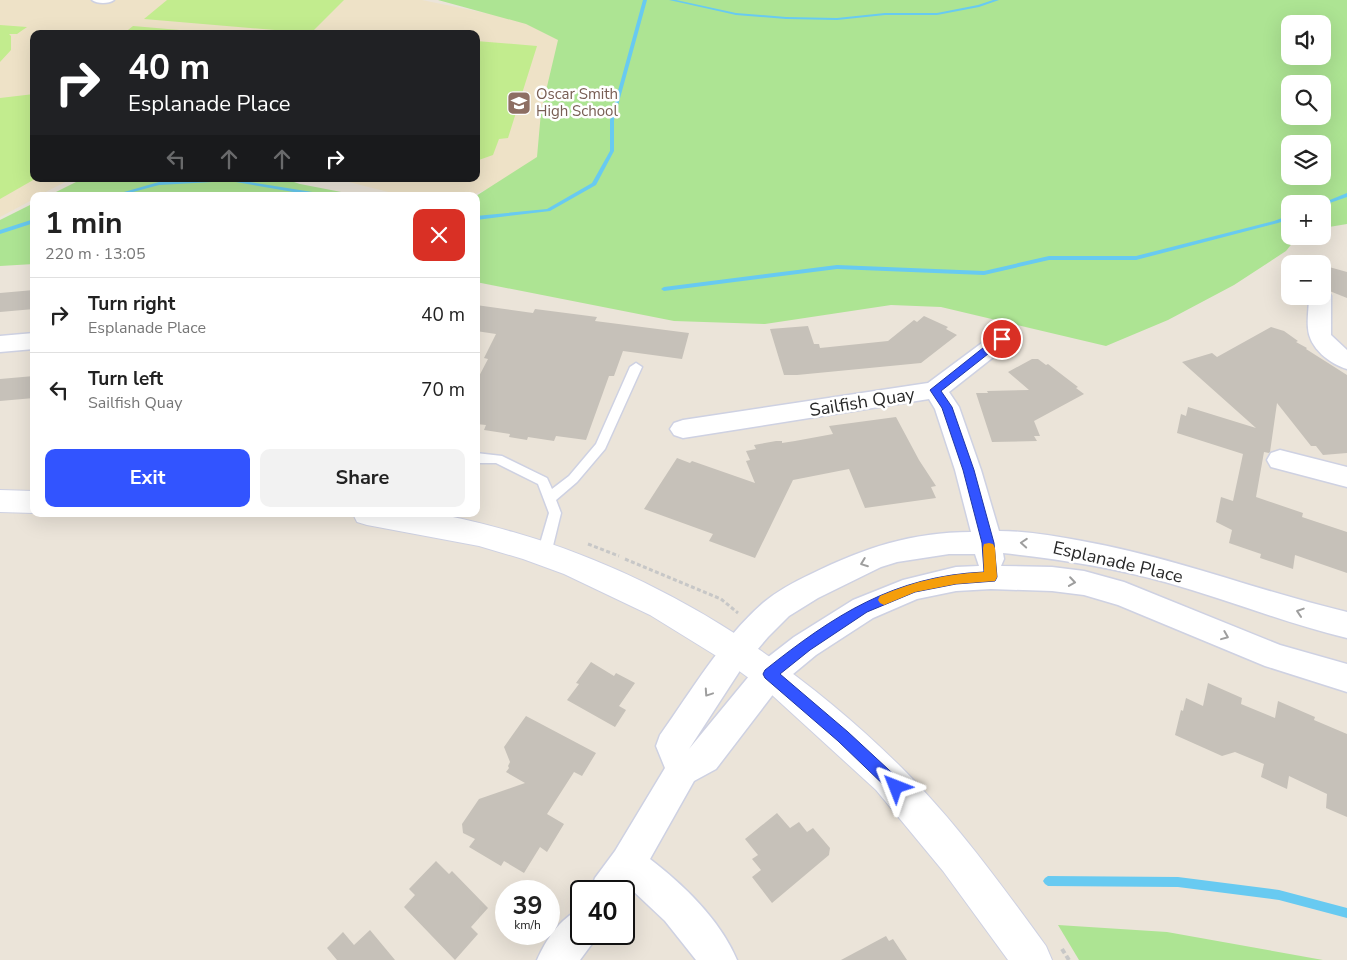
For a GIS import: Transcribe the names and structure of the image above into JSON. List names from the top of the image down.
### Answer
{
  "streets": {
    "street": ["Sailfish Quay", "Esplanade Place"]
  },
  "crossings": [
    ["Sailfish Quay", "Esplanade Place"]
  ],
  "places": {
    "school or university": ["Oscar Smith High School"]
  },
  "page": {
    "map_buttons": ["+", "−"],
    "turn": ["40 m", "Esplanade Place"],
    "heading": ["1 min", "220 m · 13:05"],
    "list": [
      {
        "name": "Turn right",
        "note": "Esplanade Place",
        "value": "40 m"
      },
      {
        "name": "Turn left",
        "note": "Sailfish Quay",
        "value": "70 m"
      }
    ],
    "buttons": ["Exit", "Share"],
    "speed": "39 km/h",
    "limit": "40"
  }
}
